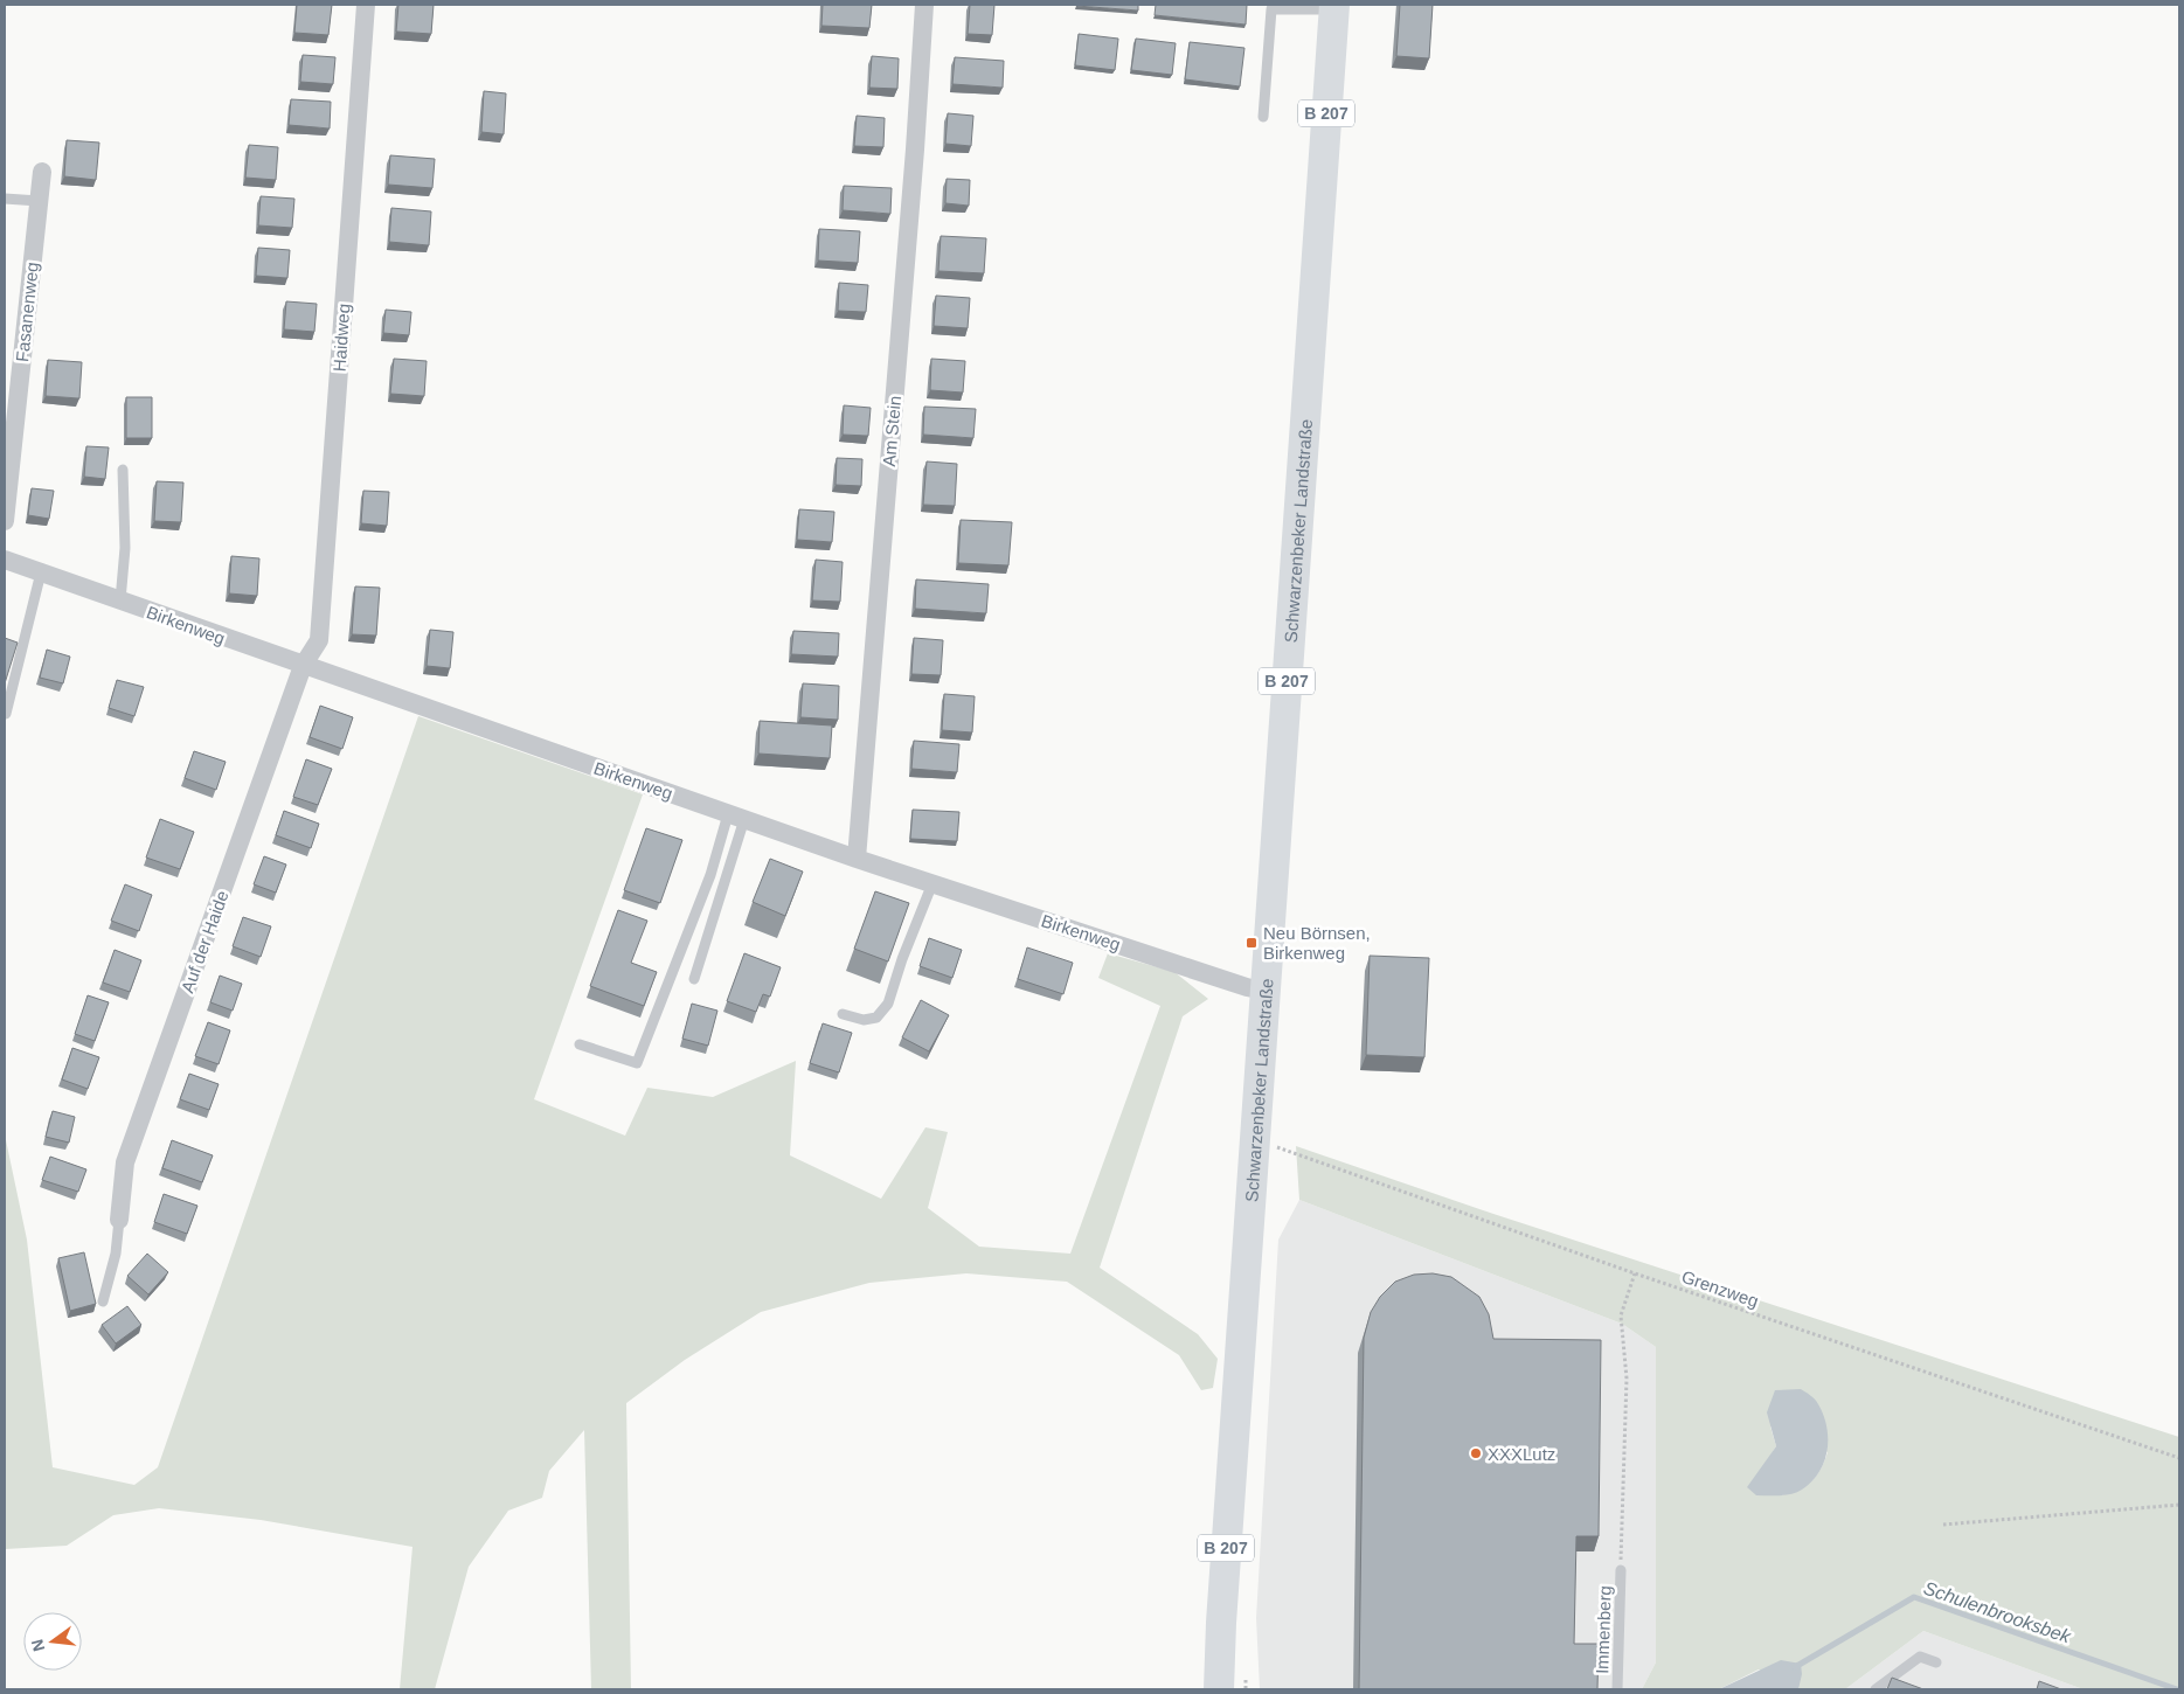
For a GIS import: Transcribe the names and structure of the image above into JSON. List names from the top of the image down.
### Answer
{
  "streets": {
    "main road": ["B 207", "Schwarzenbeker Landstraße"],
    "street": [
      "Fasanenweg",
      "Haidweg",
      "Am Stein",
      "Birkenweg",
      "Auf der Haide"
    ],
    "lane": ["Immenberg"],
    "path": ["Grenzweg"]
  },
  "crossings": [
    ["Haidweg", "Birkenweg"],
    ["Haidweg", "Auf der Haide"],
    ["Am Stein", "Birkenweg"],
    ["Schwarzenbeker Landstraße", "Birkenweg"],
    ["Schwarzenbeker Landstraße", "Grenzweg"],
    ["Birkenweg", "Auf der Haide"]
  ],
  "water": ["Schulenbrooksbek"],
  "places": {
    "transit": ["Neu Börnsen, Birkenweg"],
    "other": ["XXXLutz"]
  },
  "north": "left"
}
